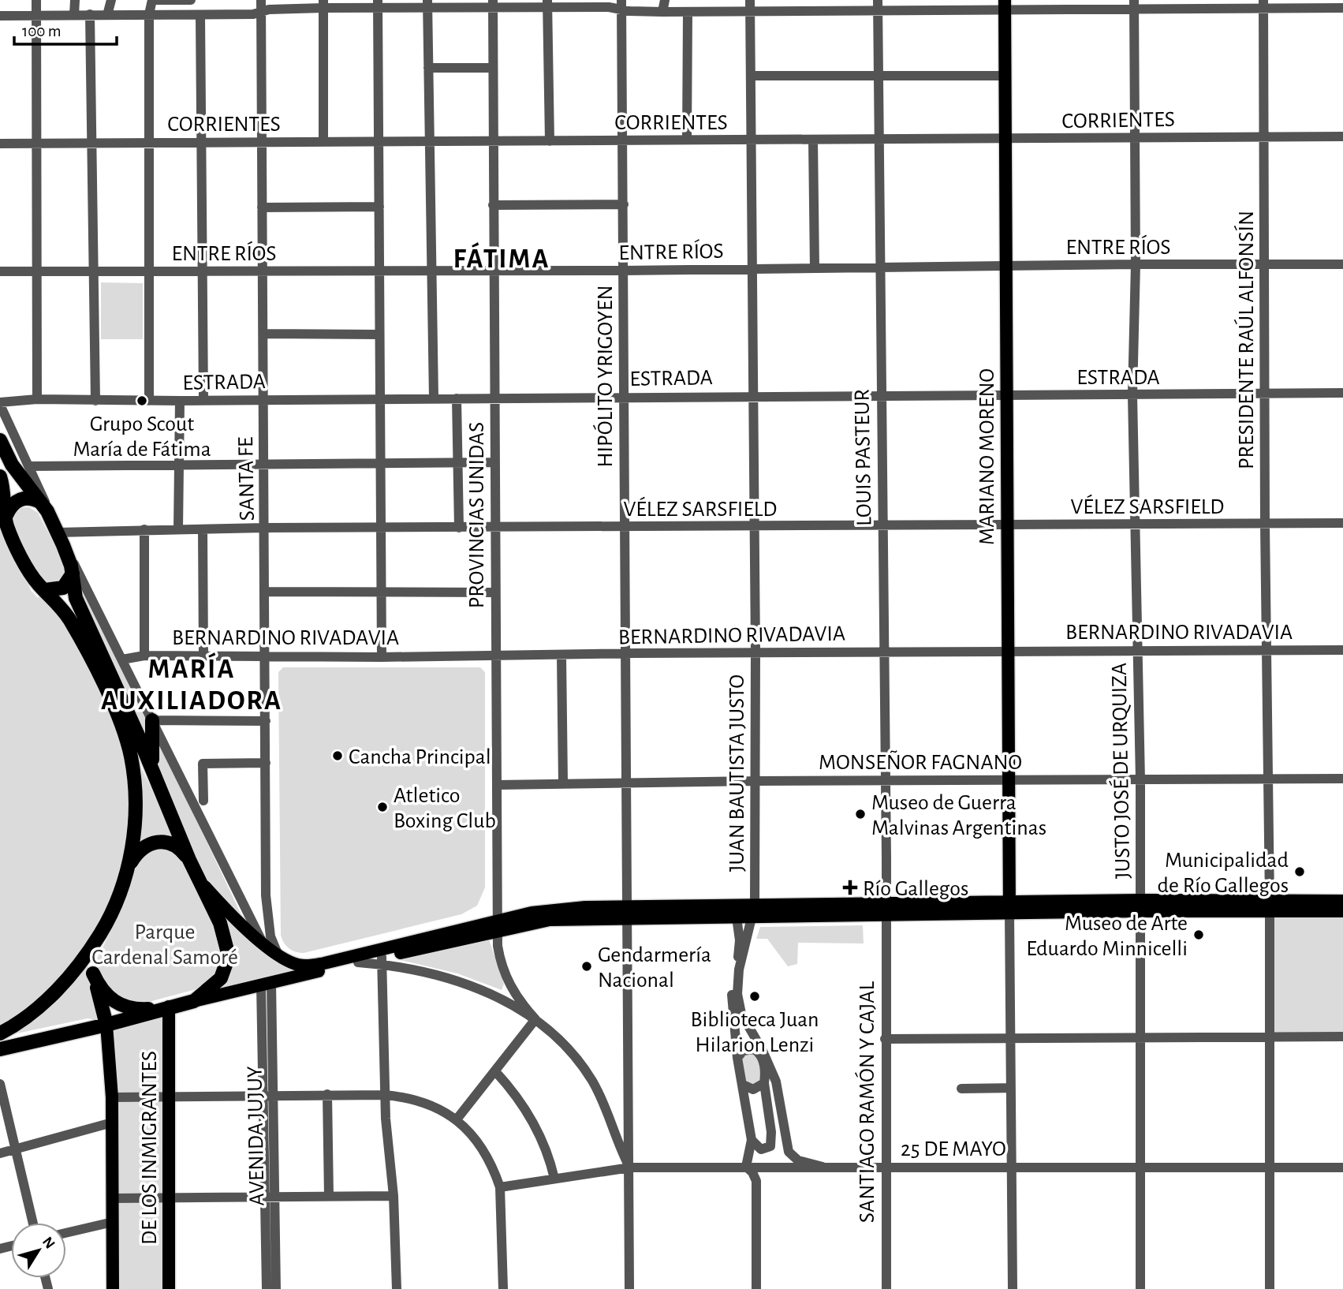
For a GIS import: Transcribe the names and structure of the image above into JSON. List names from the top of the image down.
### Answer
{
  "streets": {
    "main road": ["MARIANO MORENO", "DE LOS INMIGRANTES"],
    "street": [
      "CORRIENTES",
      "ENTRE RÍOS",
      "PRESIDENTE RAÚL ALFONSÍN",
      "HIPÓLITO YRIGOYEN",
      "ESTRADA",
      "LOUIS PASTEUR",
      "SANTA FE",
      "VÉLEZ SARSFIELD",
      "PROVINCIAS UNIDAS",
      "BERNARDINO RIVADAVIA",
      "MONSEÑOR FAGNANO",
      "JUSTO JOSÉ DE URQUIZA",
      "JUAN BAUTISTA JUSTO",
      "SANTIAGO RAMÓN Y CAJAL",
      "AVENIDA JUJUY",
      "25 DE MAYO"
    ]
  },
  "crossings": [
    ["CORRIENTES", "PRESIDENTE RAÚL ALFONSÍN"],
    ["CORRIENTES", "HIPÓLITO YRIGOYEN"],
    ["CORRIENTES", "MARIANO MORENO"],
    ["CORRIENTES", "LOUIS PASTEUR"],
    ["CORRIENTES", "SANTA FE"],
    ["CORRIENTES", "PROVINCIAS UNIDAS"],
    ["CORRIENTES", "JUSTO JOSÉ DE URQUIZA"],
    ["CORRIENTES", "JUAN BAUTISTA JUSTO"],
    ["ENTRE RÍOS", "PRESIDENTE RAÚL ALFONSÍN"],
    ["ENTRE RÍOS", "HIPÓLITO YRIGOYEN"],
    ["ENTRE RÍOS", "MARIANO MORENO"],
    ["ENTRE RÍOS", "LOUIS PASTEUR"],
    ["ENTRE RÍOS", "SANTA FE"],
    ["ENTRE RÍOS", "PROVINCIAS UNIDAS"],
    ["ENTRE RÍOS", "JUSTO JOSÉ DE URQUIZA"],
    ["ENTRE RÍOS", "JUAN BAUTISTA JUSTO"],
    ["PRESIDENTE RAÚL ALFONSÍN", "ESTRADA"],
    ["PRESIDENTE RAÚL ALFONSÍN", "VÉLEZ SARSFIELD"],
    ["PRESIDENTE RAÚL ALFONSÍN", "BERNARDINO RIVADAVIA"],
    ["PRESIDENTE RAÚL ALFONSÍN", "MONSEÑOR FAGNANO"],
    ["PRESIDENTE RAÚL ALFONSÍN", "25 DE MAYO"],
    ["HIPÓLITO YRIGOYEN", "ESTRADA"],
    ["HIPÓLITO YRIGOYEN", "VÉLEZ SARSFIELD"],
    ["HIPÓLITO YRIGOYEN", "BERNARDINO RIVADAVIA"],
    ["HIPÓLITO YRIGOYEN", "MONSEÑOR FAGNANO"],
    ["HIPÓLITO YRIGOYEN", "25 DE MAYO"],
    ["ESTRADA", "MARIANO MORENO"],
    ["ESTRADA", "LOUIS PASTEUR"],
    ["ESTRADA", "SANTA FE"],
    ["ESTRADA", "PROVINCIAS UNIDAS"],
    ["ESTRADA", "JUSTO JOSÉ DE URQUIZA"],
    ["ESTRADA", "JUAN BAUTISTA JUSTO"],
    ["MARIANO MORENO", "VÉLEZ SARSFIELD"],
    ["MARIANO MORENO", "BERNARDINO RIVADAVIA"],
    ["MARIANO MORENO", "MONSEÑOR FAGNANO"],
    ["LOUIS PASTEUR", "VÉLEZ SARSFIELD"],
    ["LOUIS PASTEUR", "BERNARDINO RIVADAVIA"],
    ["LOUIS PASTEUR", "MONSEÑOR FAGNANO"],
    ["LOUIS PASTEUR", "SANTIAGO RAMÓN Y CAJAL"],
    ["SANTA FE", "VÉLEZ SARSFIELD"],
    ["SANTA FE", "BERNARDINO RIVADAVIA"],
    ["VÉLEZ SARSFIELD", "PROVINCIAS UNIDAS"],
    ["VÉLEZ SARSFIELD", "JUSTO JOSÉ DE URQUIZA"],
    ["VÉLEZ SARSFIELD", "JUAN BAUTISTA JUSTO"],
    ["PROVINCIAS UNIDAS", "BERNARDINO RIVADAVIA"],
    ["PROVINCIAS UNIDAS", "MONSEÑOR FAGNANO"],
    ["BERNARDINO RIVADAVIA", "JUSTO JOSÉ DE URQUIZA"],
    ["BERNARDINO RIVADAVIA", "JUAN BAUTISTA JUSTO"],
    ["MONSEÑOR FAGNANO", "JUSTO JOSÉ DE URQUIZA"],
    ["MONSEÑOR FAGNANO", "JUAN BAUTISTA JUSTO"],
    ["JUSTO JOSÉ DE URQUIZA", "25 DE MAYO"],
    ["SANTIAGO RAMÓN Y CAJAL", "25 DE MAYO"]
  ],
  "districts": ["FÁTIMA", "MARÍA AUXILIADORA"],
  "parks": ["Parque Cardenal Samoré"],
  "places": {
    "other": [
      "Grupo Scout María de Fátima",
      "Cancha Principal",
      "Atletico Boxing Club",
      "Museo de Guerra Malvinas Argentinas",
      "Municipalidad de Río Gallegos",
      "Museo de Arte Eduardo Minnicelli",
      "Gendarmería Nacional",
      "Biblioteca Juan Hilarion Lenzi"
    ],
    "health": ["Río Gallegos"]
  },
  "scale_bar": "100 m",
  "north": "top right"
}
